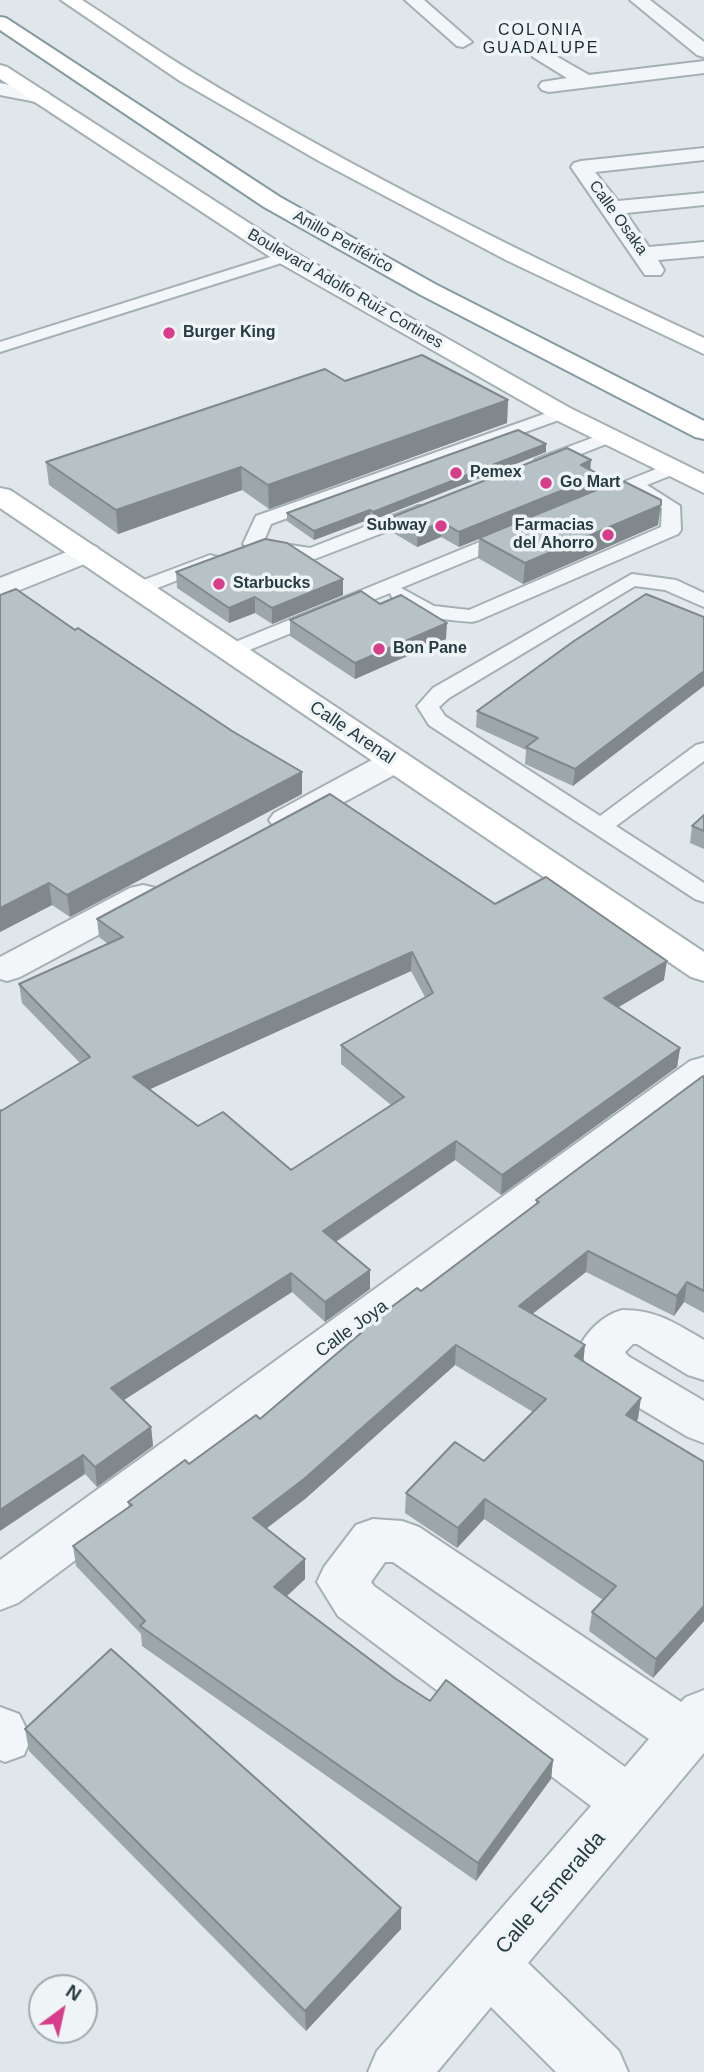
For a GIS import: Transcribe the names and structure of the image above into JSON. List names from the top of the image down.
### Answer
{
  "streets": {
    "main road": ["Anillo Periférico", "Boulevard Adolfo Ruiz Cortines", "Calle Arenal"],
    "street": ["Calle Osaka", "Calle Joya", "Calle Esmeralda"]
  },
  "districts": ["COLONIA GUADALUPE"],
  "places": [
    "Burger King",
    "Pemex",
    "Go Mart",
    "Subway",
    "Farmacias del Ahorro",
    "Starbucks",
    "Bon Pane"
  ],
  "north": "top right"
}
